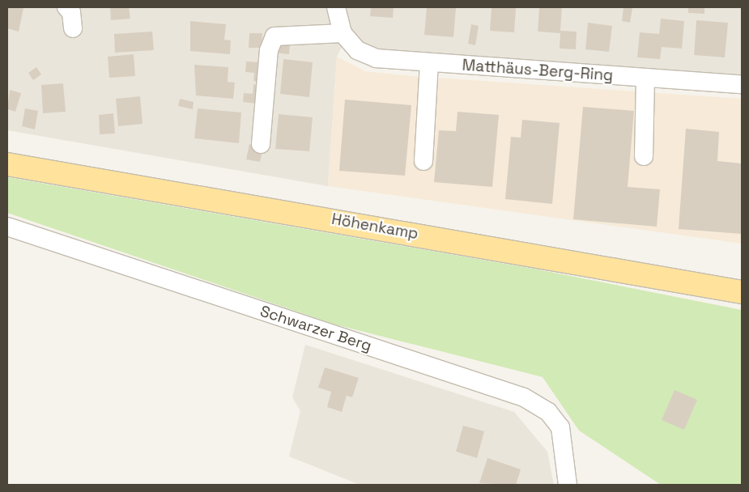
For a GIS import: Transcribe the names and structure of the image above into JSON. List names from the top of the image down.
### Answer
{
  "streets": {
    "main road": ["Höhenkamp"],
    "street": ["Matthäus-Berg-Ring", "Schwarzer Berg"]
  }
}
